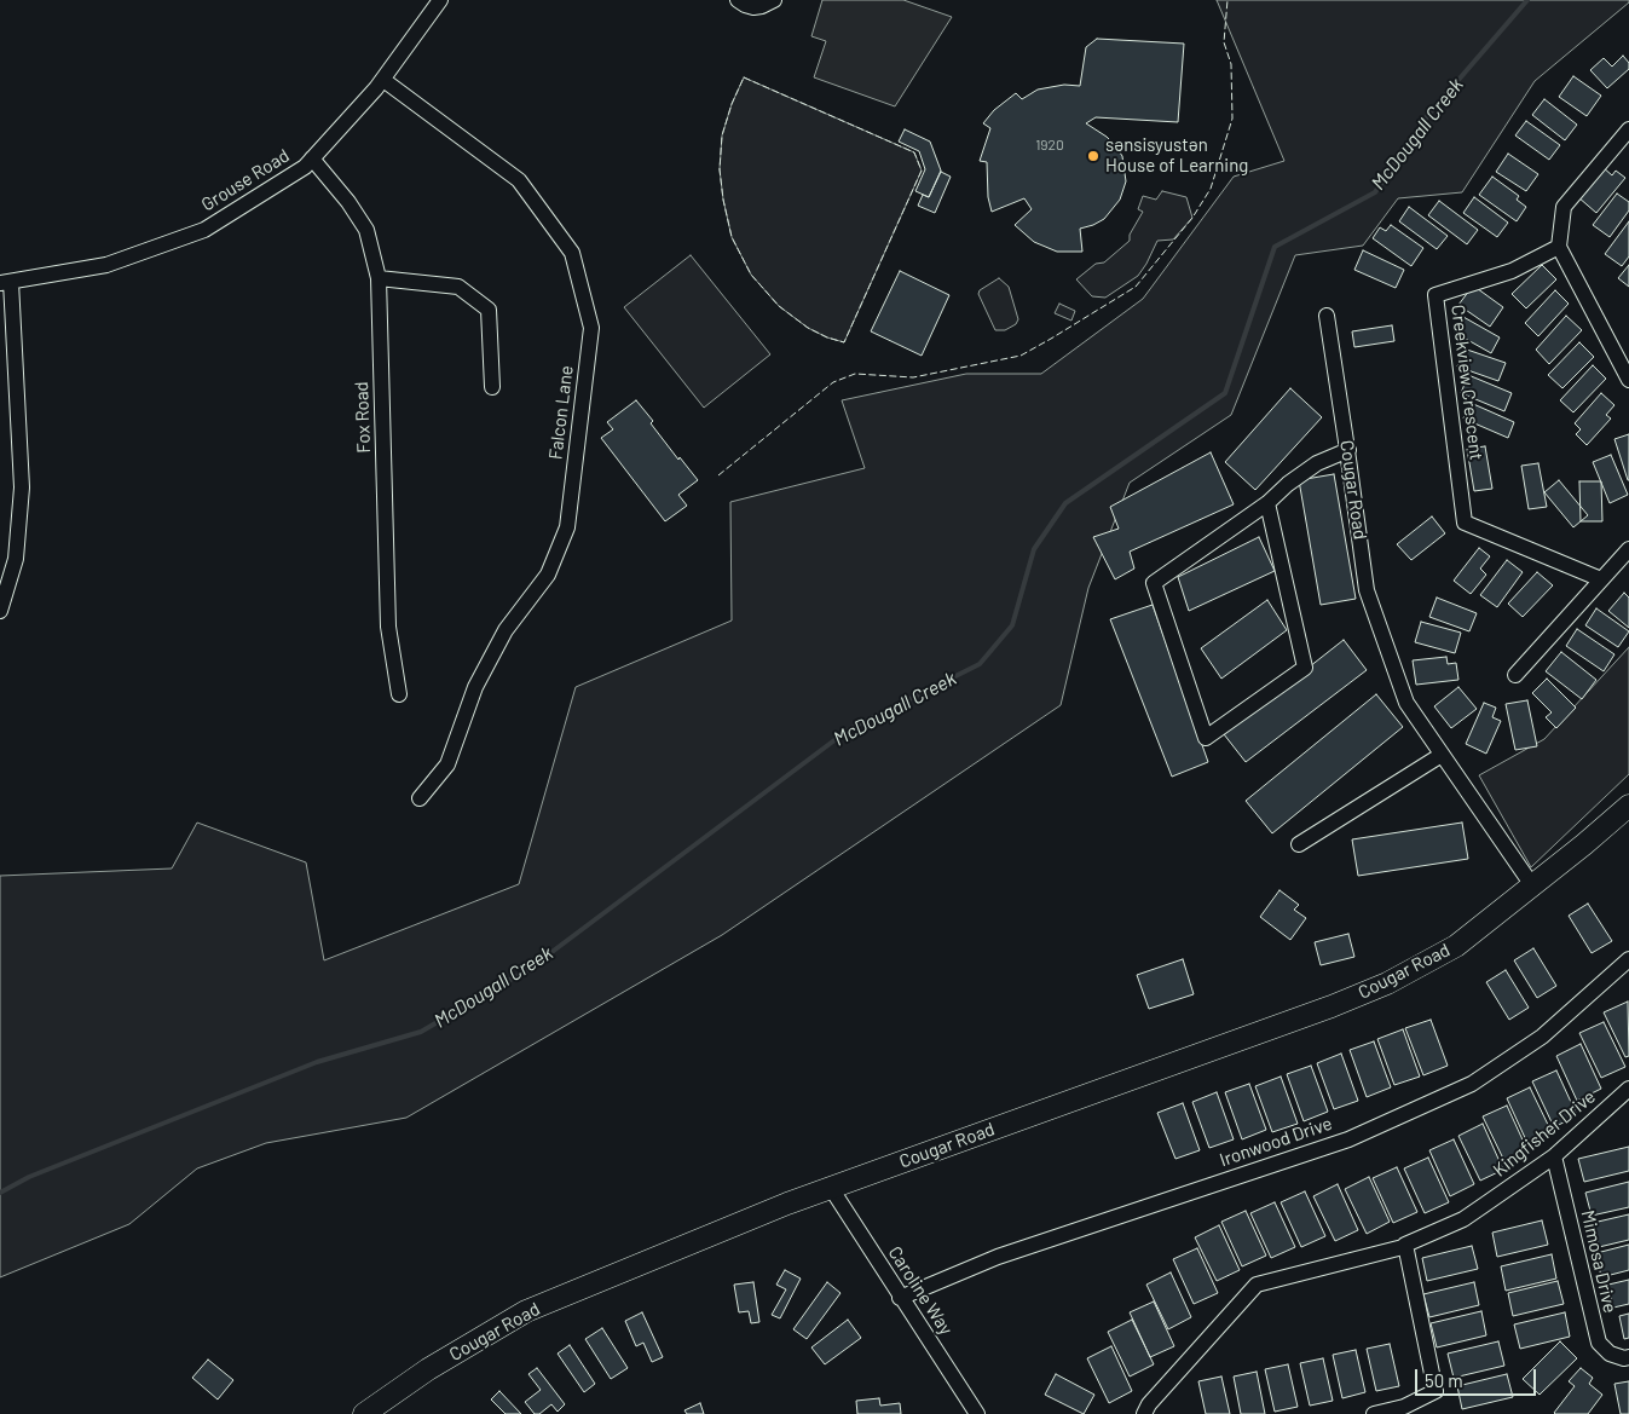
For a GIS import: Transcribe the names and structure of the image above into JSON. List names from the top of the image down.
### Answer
{
  "streets": {
    "street": [
      "Grouse Road",
      "Creekview Crescent",
      "Falcon Lane",
      "Fox Road",
      "Cougar Road",
      "Kingfisher Drive",
      "Ironwood Drive",
      "Mimosa Drive",
      "Caroline Way"
    ]
  },
  "crossings": [
    ["Grouse Road", "Falcon Lane"],
    ["Grouse Road", "Fox Road"],
    ["Cougar Road", "Caroline Way"],
    ["Kingfisher Drive", "Mimosa Drive"],
    ["Ironwood Drive", "Caroline Way"]
  ],
  "water": ["McDougall Creek"],
  "places": ["sənsisyustən House of Learning"],
  "house_numbers": ["1920"],
  "scale_bar": "50 m"
}
